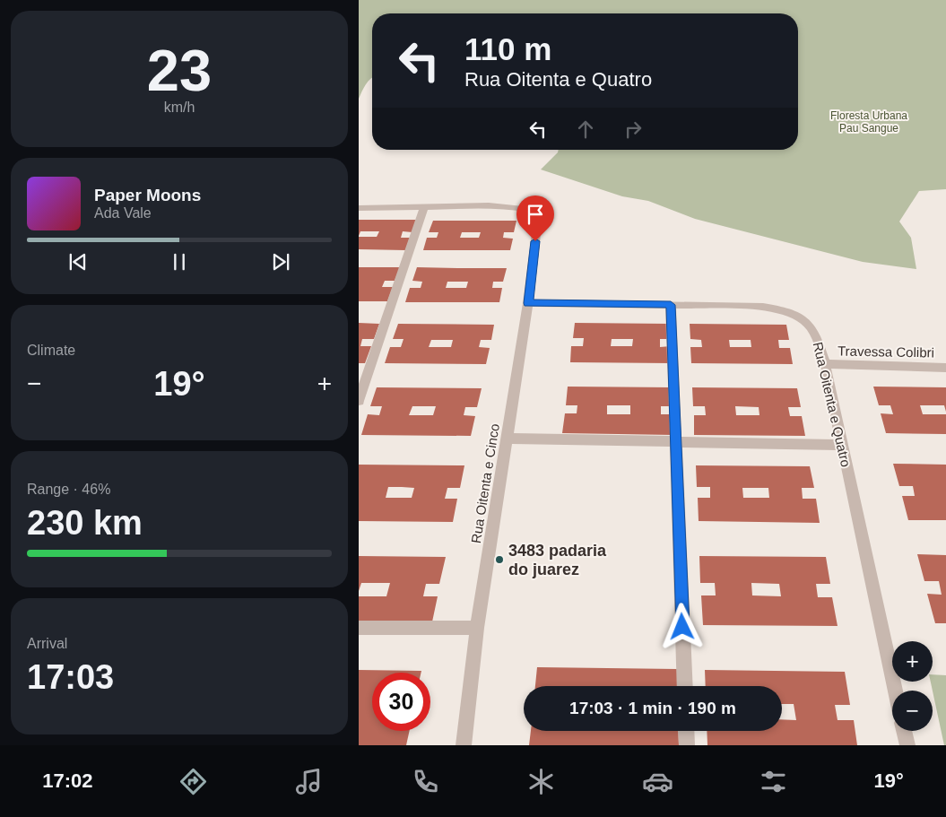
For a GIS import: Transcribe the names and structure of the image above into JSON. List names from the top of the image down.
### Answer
{
  "streets": {
    "street": ["Travessa Colibri", "Rua Oitenta e Quatro", "Rua Oitenta e Cinco"]
  },
  "crossings": [
    ["Travessa Colibri", "Rua Oitenta e Quatro"],
    ["Rua Oitenta e Quatro", "Rua Oitenta e Cinco"]
  ],
  "parks": ["Floresta Urbana Pau Sangue"],
  "places": ["3483 padaria do juarez"],
  "page": {
    "tile": [
      ["23", "km/h"],
      "Climate",
      ["Range · 46%", "230 km"],
      ["Arrival", "17:03"]
    ],
    "turn": ["110 m", "Rua Oitenta e Quatro"],
    "song": ["Paper Moons", "Ada Vale"],
    "heat": ["−", "19°", "+"],
    "map_buttons": ["+", "−"],
    "limit": "30",
    "trip": "17:03 · 1 min · 190 m",
    "tabs": ["17:02", "19°"]
  }
}
